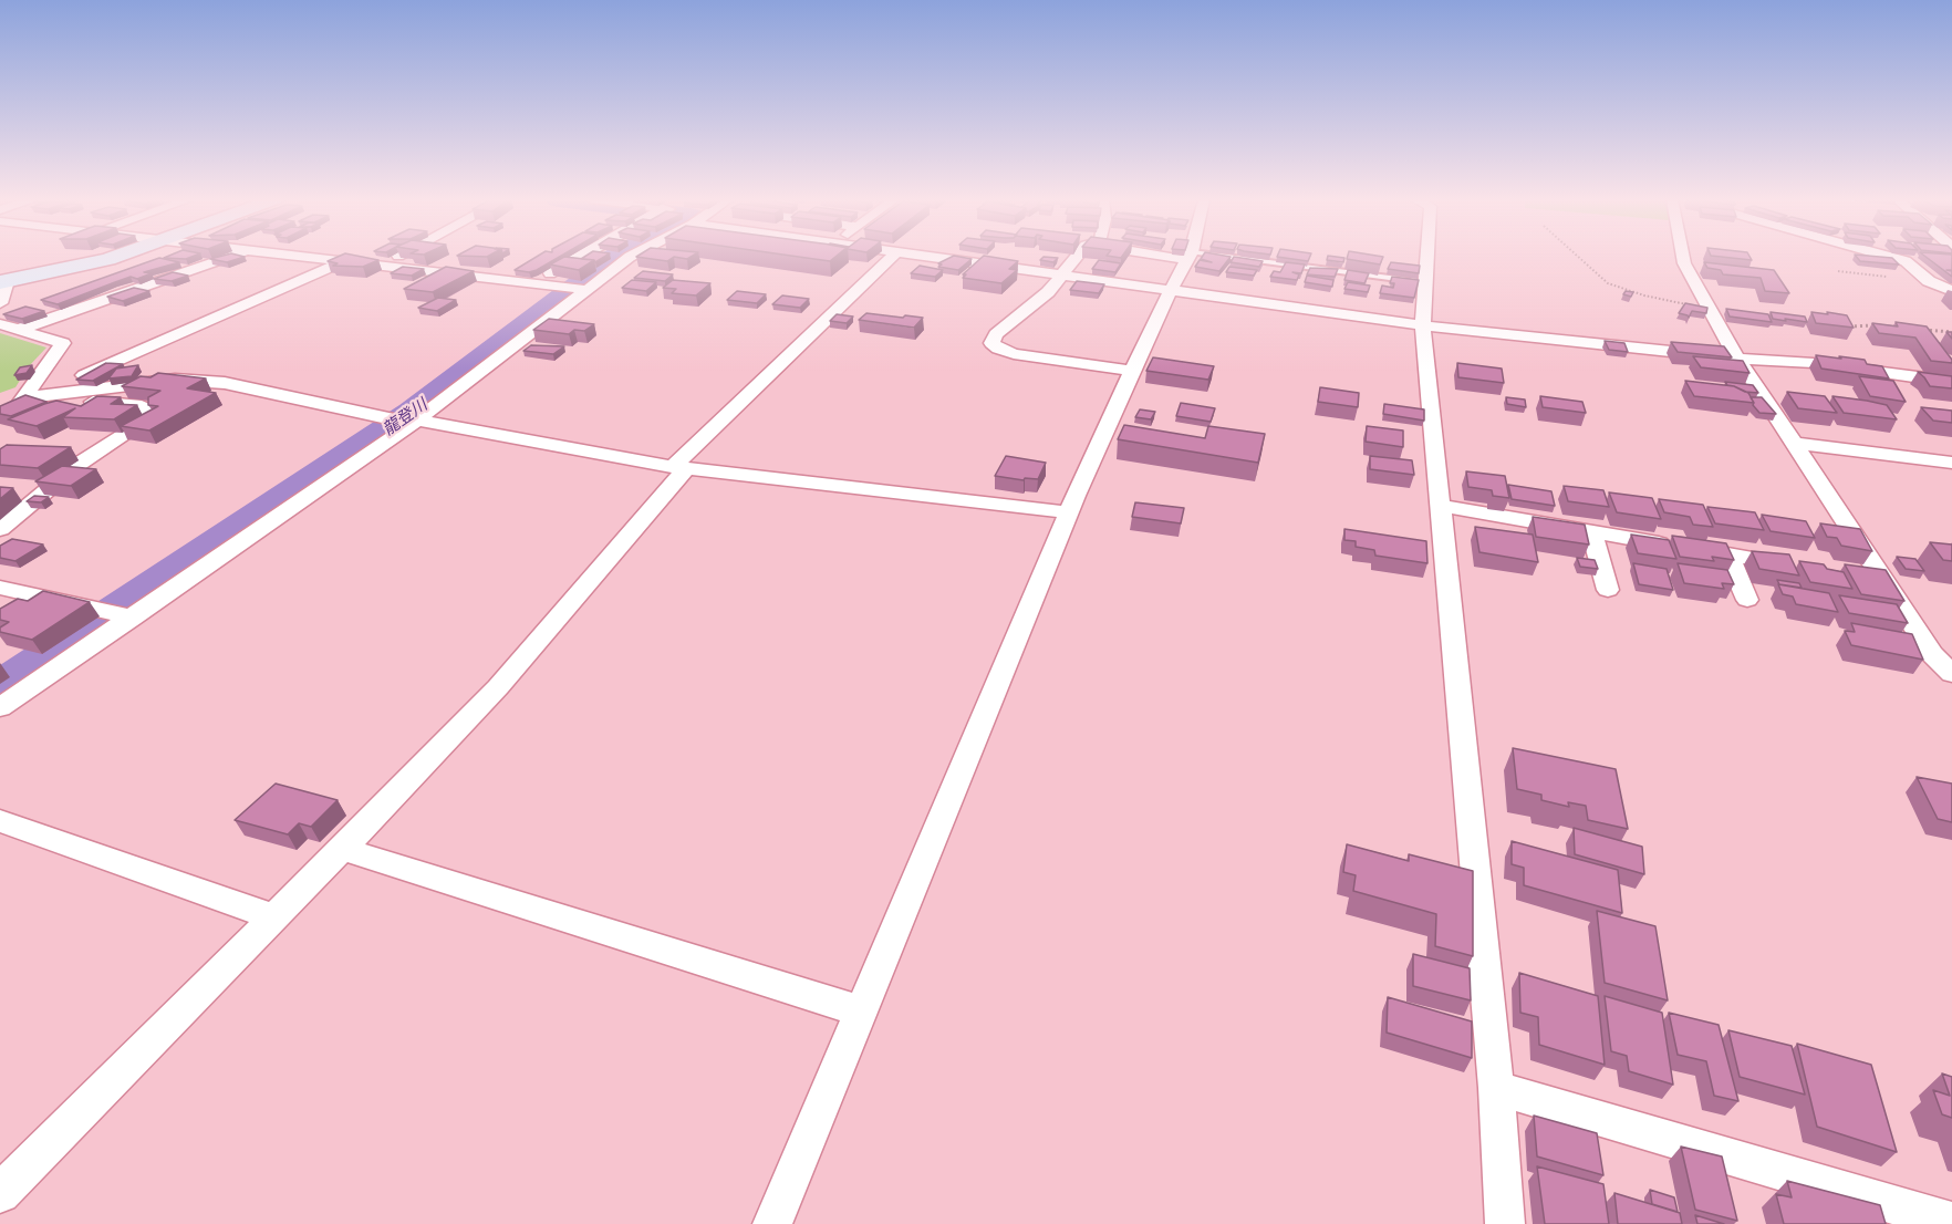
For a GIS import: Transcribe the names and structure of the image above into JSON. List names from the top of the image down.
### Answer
{
  "water": ["龍登川"]
}
